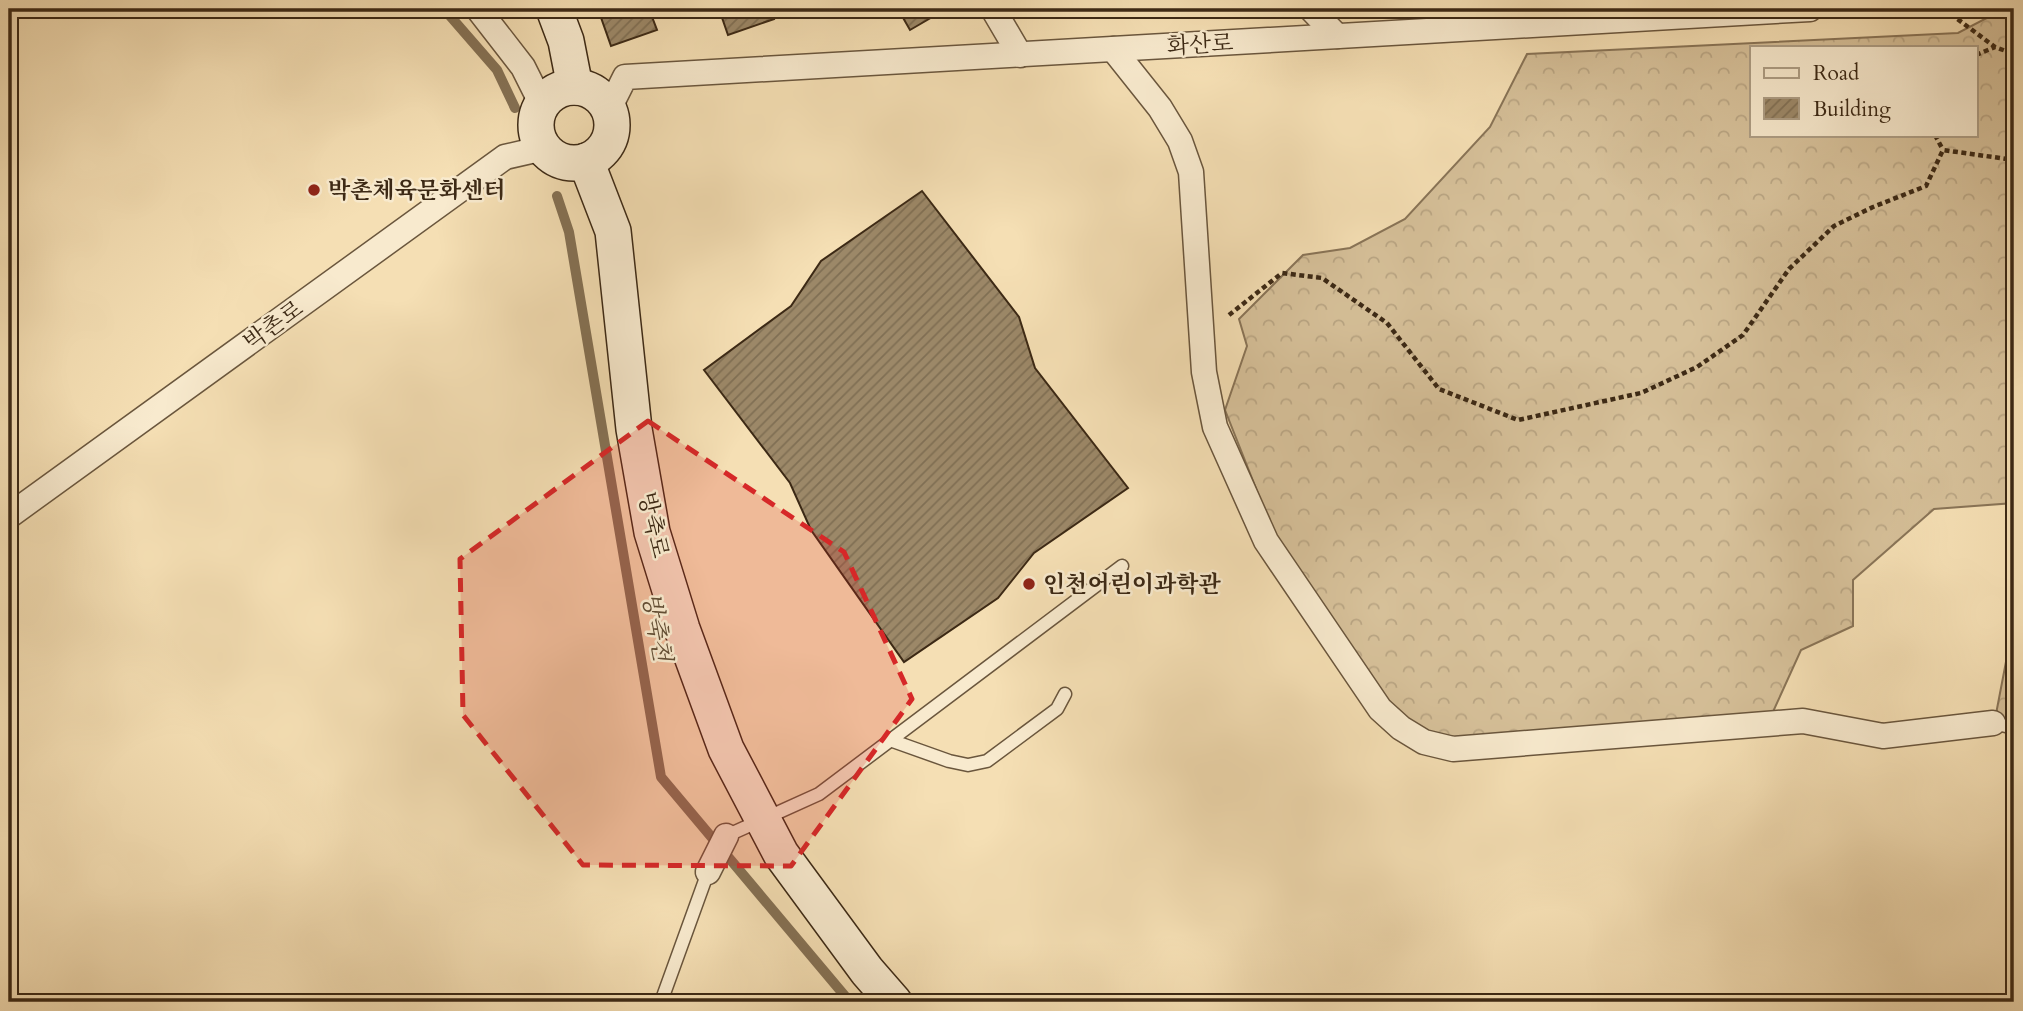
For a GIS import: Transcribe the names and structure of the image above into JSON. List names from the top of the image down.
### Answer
{
  "streets": {
    "street": ["화산로", "박촌로", "방축로"]
  },
  "crossings": [
    ["화산로", "박촌로"],
    ["화산로", "방축로"],
    ["박촌로", "방축로"]
  ],
  "water": ["방축천"],
  "places": ["박촌체육문화센터", "인천어린이과학관"],
  "legend": ["Road", "Building"]
}
